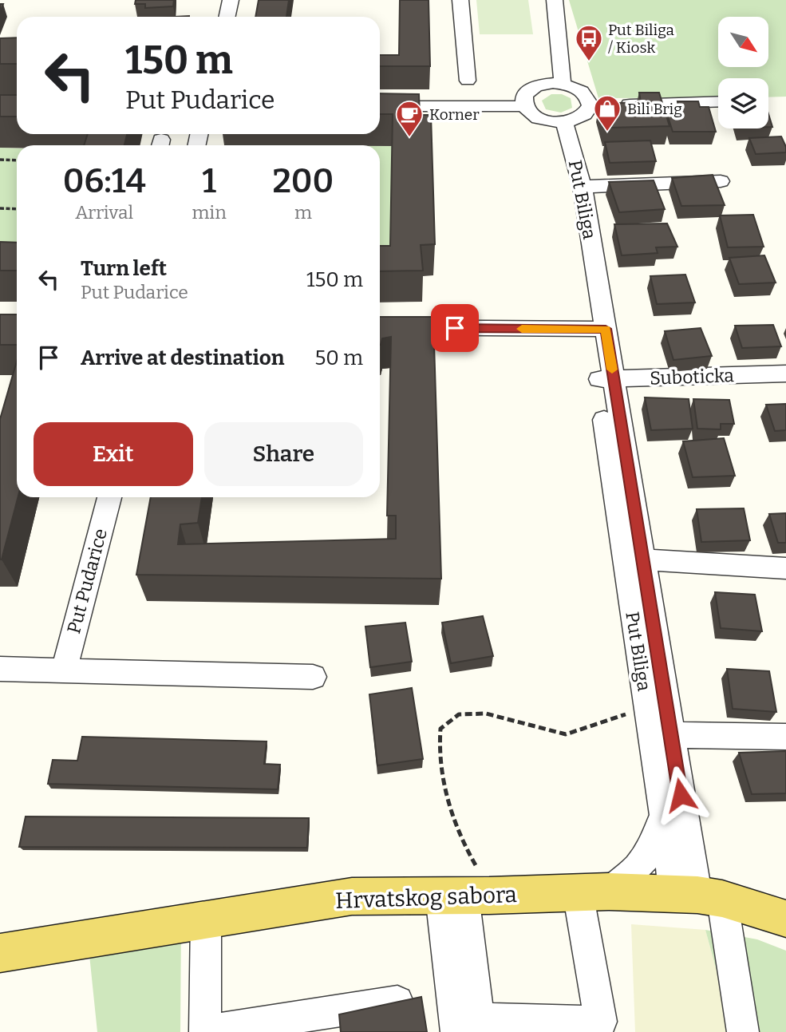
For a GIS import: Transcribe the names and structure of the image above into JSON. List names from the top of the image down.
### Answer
{
  "streets": {
    "main road": ["Hrvatskog sabora"],
    "street": ["Put Biliga", "Suboticka", "Put Pudarice"]
  },
  "crossings": [
    ["Put Biliga", "Suboticka"],
    ["Put Biliga", "Hrvatskog sabora"]
  ],
  "places": {
    "bus stop": ["Put Biliga / Kiosk"],
    "shop": ["Bili Brig"],
    "cafe": ["Korner"]
  },
  "north": "bottom right",
  "page": {
    "turn": ["150 m", "Put Pudarice"],
    "eta": [
      "06:14",
      "Arrival",
      "1",
      "min",
      "200",
      "m"
    ],
    "list": [
      {
        "name": "Turn left",
        "note": "Put Pudarice",
        "value": "150 m"
      },
      {
        "name": "Arrive at destination",
        "value": "50 m"
      }
    ],
    "buttons": ["Exit", "Share"]
  }
}
